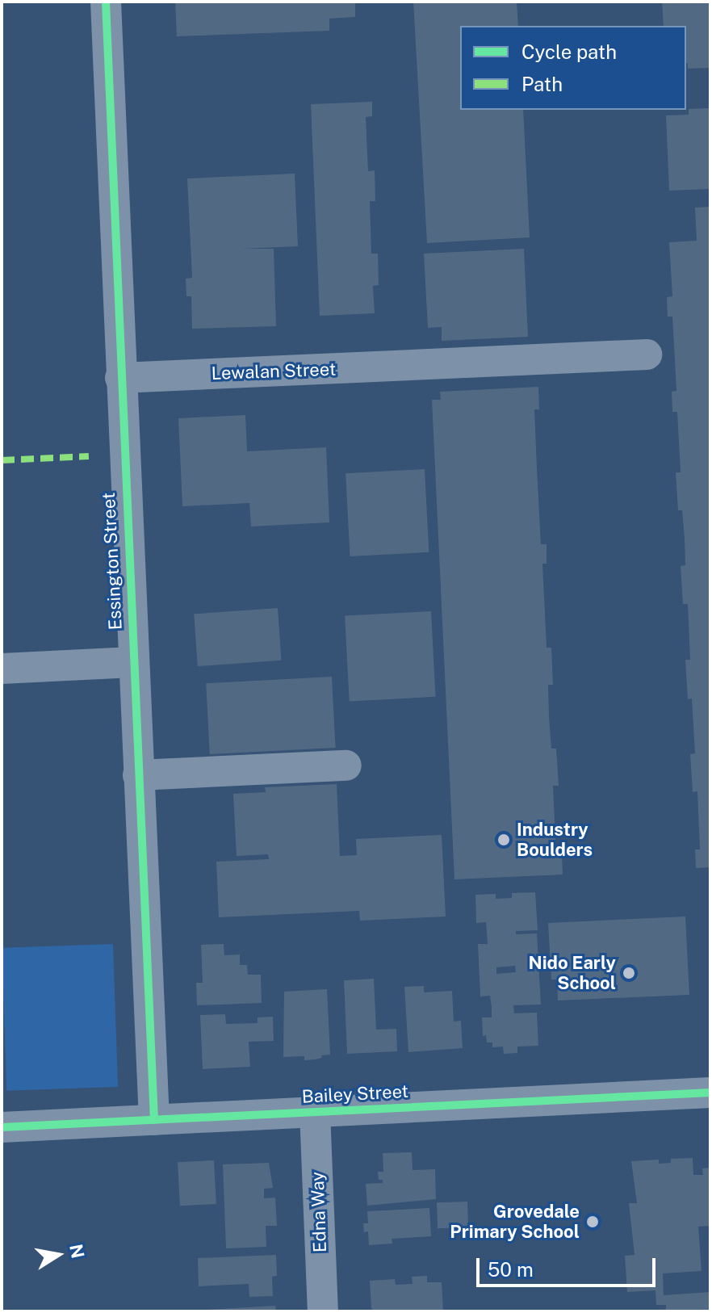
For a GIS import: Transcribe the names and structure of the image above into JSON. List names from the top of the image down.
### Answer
{
  "streets": {
    "street": [
      "Lewalan Street",
      "Essington Street",
      "Bailey Street",
      "Edna Way"
    ]
  },
  "crossings": [
    ["Lewalan Street", "Essington Street"],
    ["Essington Street", "Bailey Street"],
    ["Bailey Street", "Edna Way"]
  ],
  "places": ["Industry Boulders", "Nido Early School", "Grovedale Primary School"],
  "legend": ["Cycle path", "Path"],
  "scale_bar": "50 m",
  "north": "right"
}
